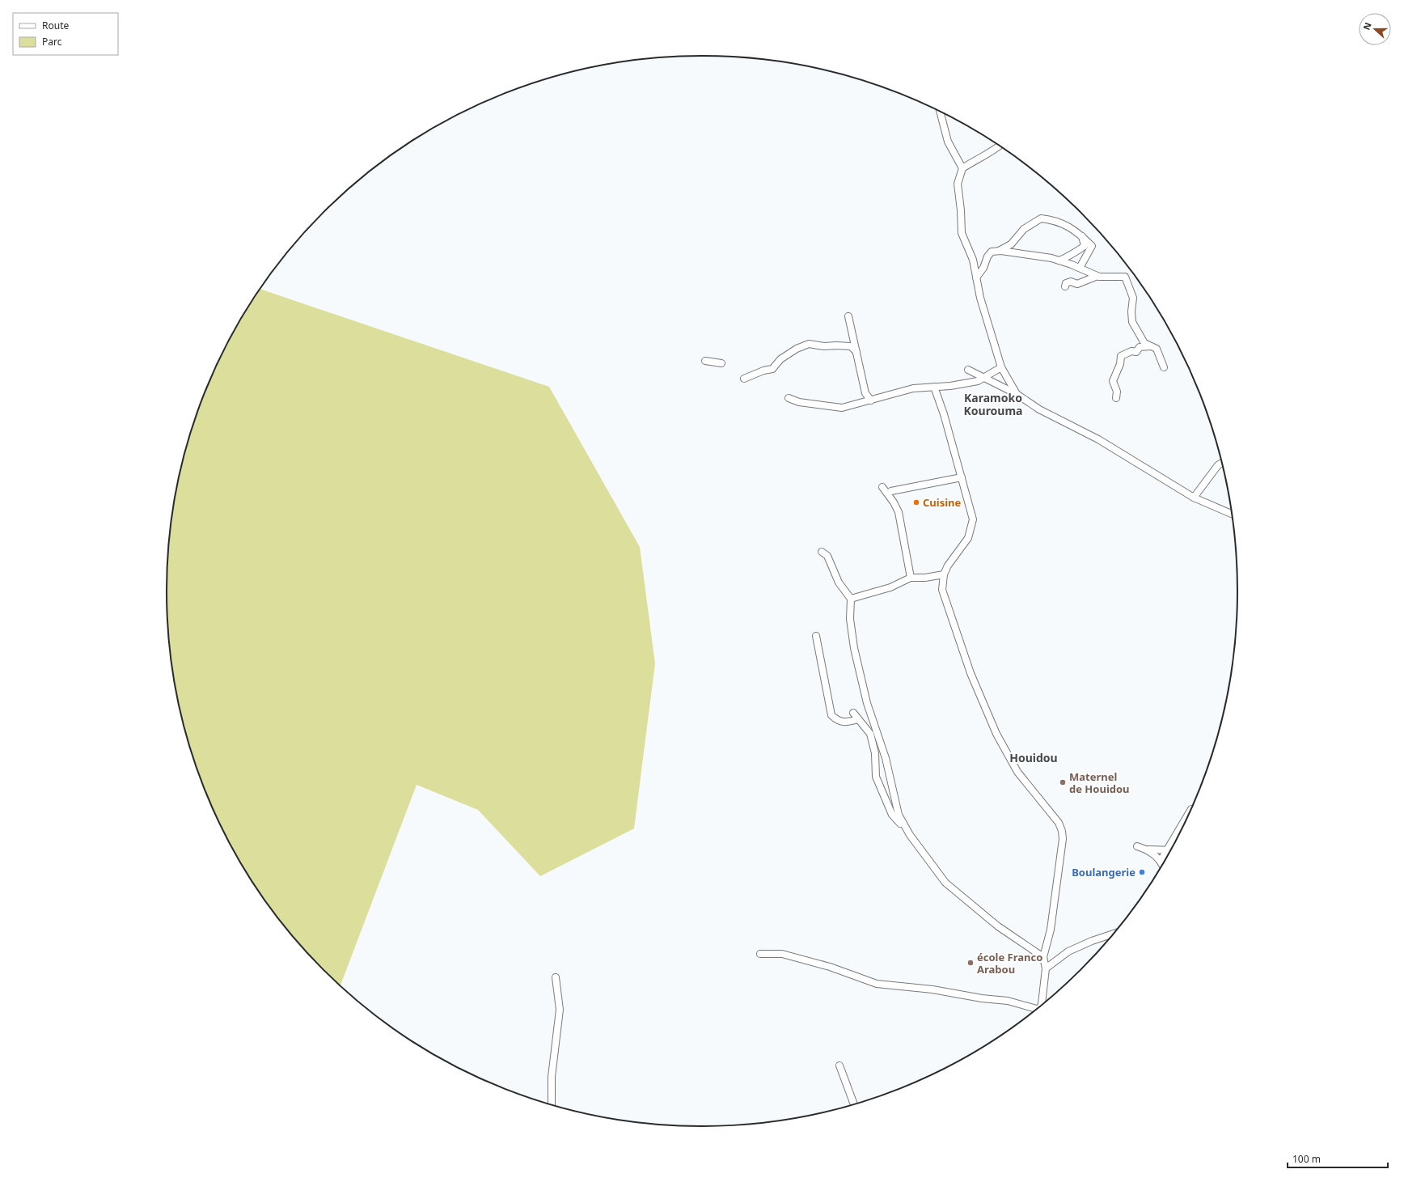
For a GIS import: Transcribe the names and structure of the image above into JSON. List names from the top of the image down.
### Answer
{
  "districts": ["Karamoko Kourouma", "Houidou"],
  "places": [
    "Cuisine",
    "Maternel de Houidou",
    "Boulangerie",
    "école Franco Arabou"
  ],
  "legend": ["Route", "Parc"],
  "scale_bar": "100 m",
  "north": "left"
}
